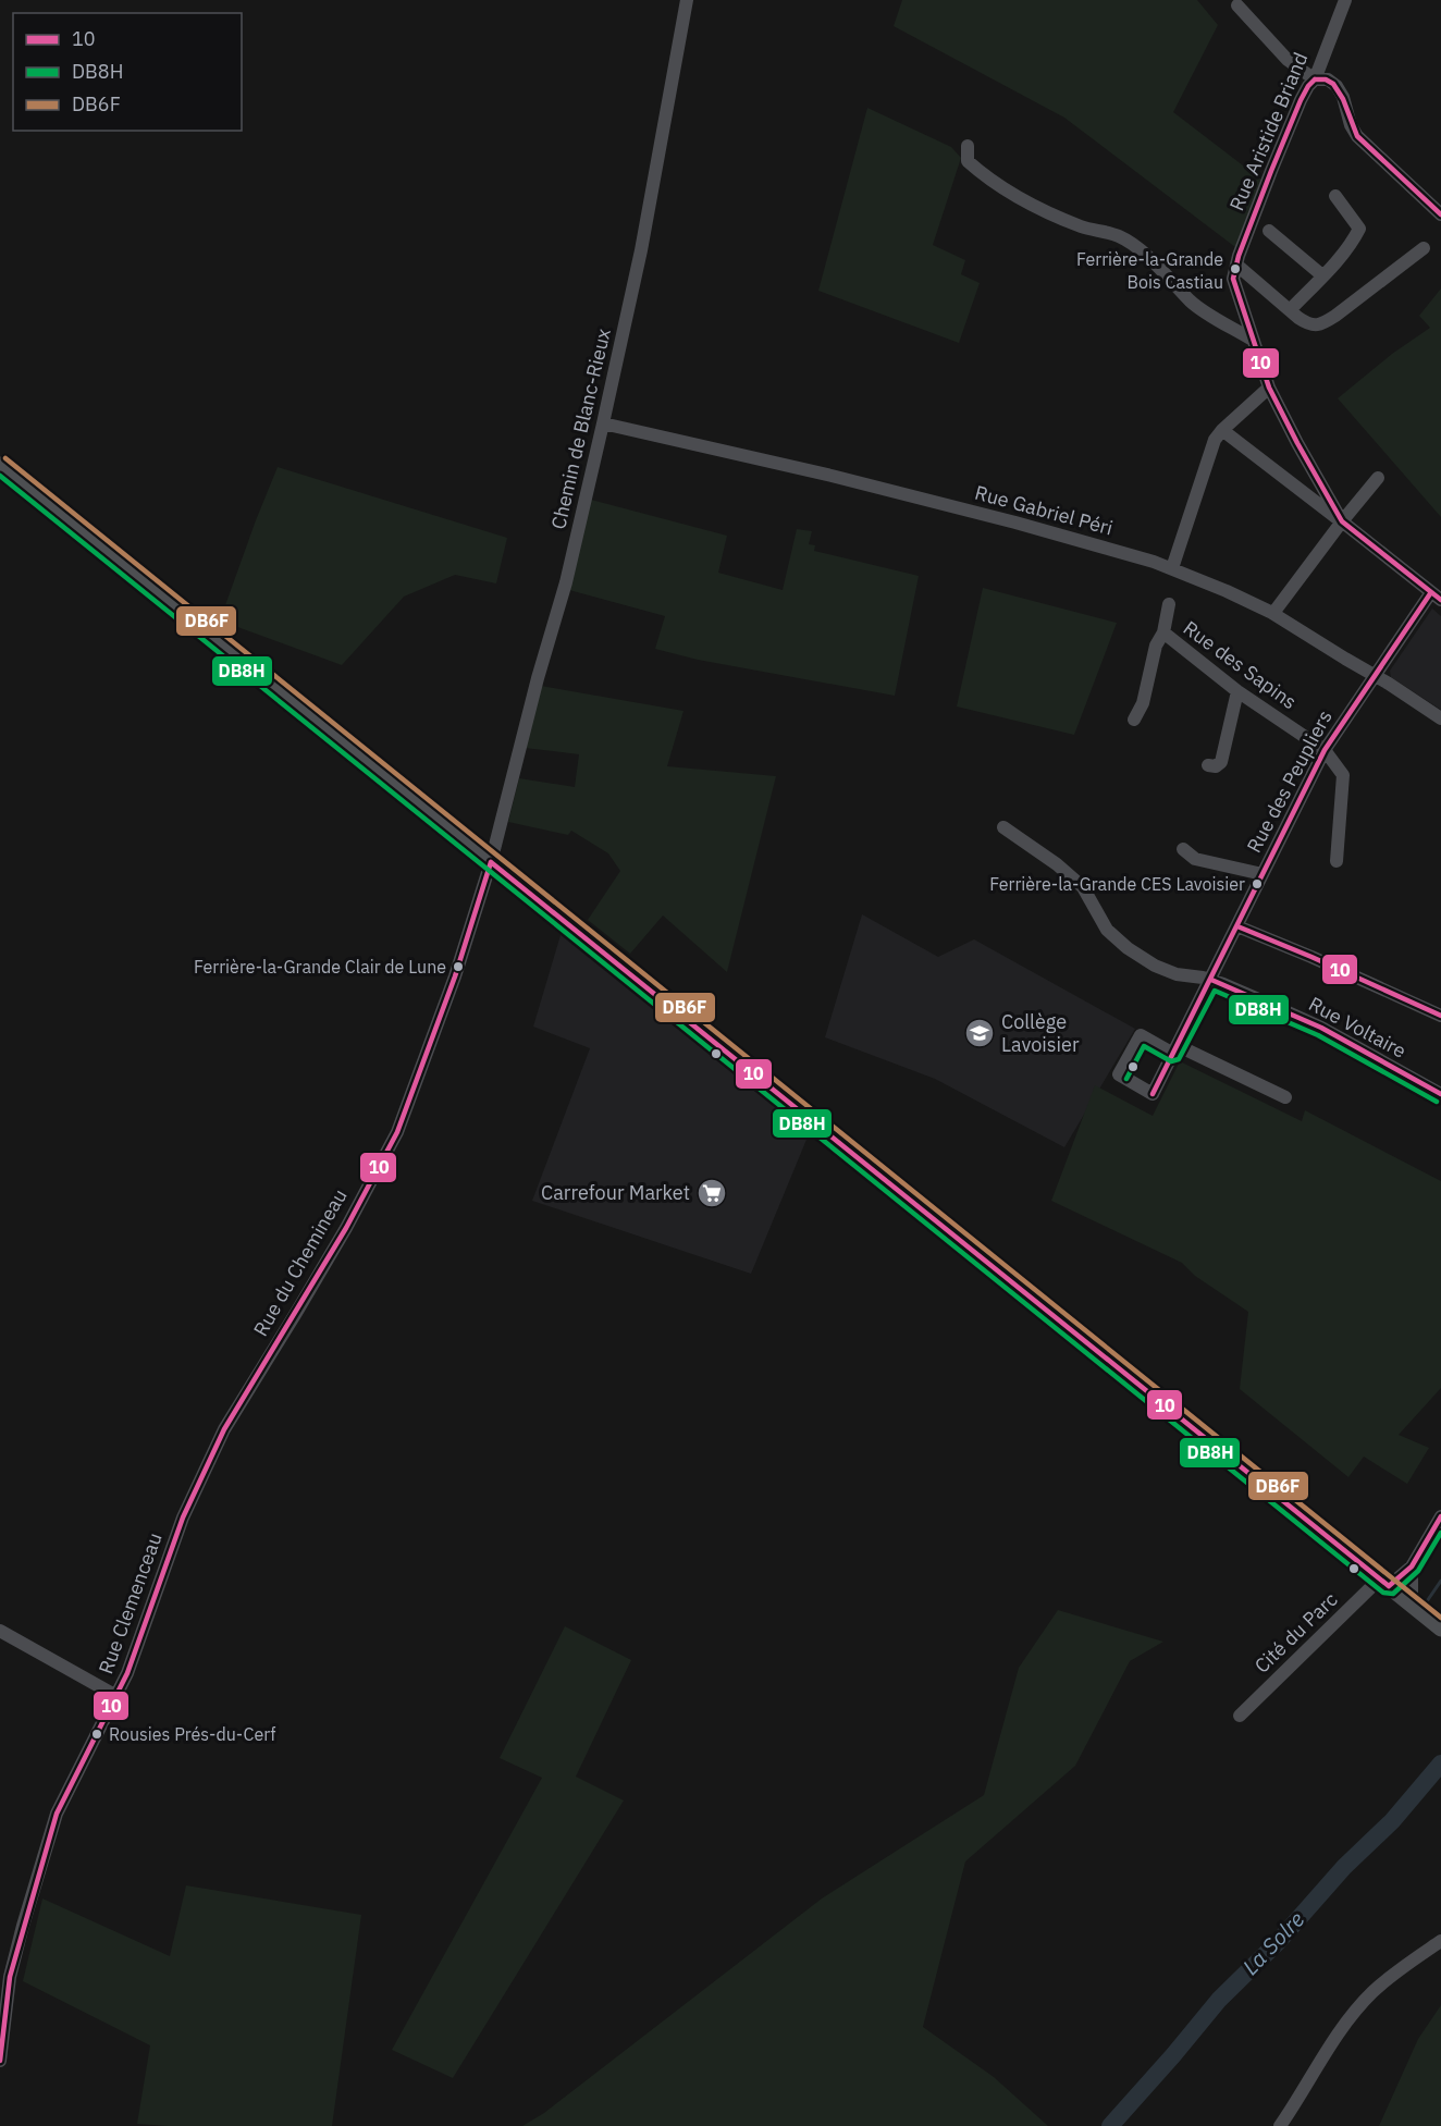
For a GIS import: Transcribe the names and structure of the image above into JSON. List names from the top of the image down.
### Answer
{
  "streets": {
    "street": [
      "Rue Aristide Briand",
      "Chemin de Blanc-Rieux",
      "Rue Gabriel Péri",
      "Rue des Sapins",
      "Rue des Peupliers",
      "Rue Voltaire",
      "Rue du Chemineau",
      "Rue Clemenceau",
      "Cité du Parc"
    ]
  },
  "crossings": [
    ["Rue Aristide Briand", "Rue des Peupliers"],
    ["Chemin de Blanc-Rieux", "Rue Gabriel Péri"],
    ["Chemin de Blanc-Rieux", "Rue du Chemineau"],
    ["Rue Gabriel Péri", "Rue des Peupliers"],
    ["Rue des Sapins", "Rue des Peupliers"],
    ["Rue des Peupliers", "Rue Voltaire"],
    ["Rue du Chemineau", "Rue Clemenceau"]
  ],
  "water": ["La Solre"],
  "places": {
    "other": [
      "Ferrière-la-Grande Bois Castiau",
      "Ferrière-la-Grande CES Lavoisier",
      "Ferrière-la-Grande Clair de Lune",
      "Rousies Prés-du-Cerf"
    ],
    "school or university": ["Collège Lavoisier"],
    "supermarket": ["Carrefour Market"]
  },
  "lines": ["transit line 10", "transit line DB6F", "transit line DB8H"],
  "legend": ["10", "DB8H", "DB6F"]
}
